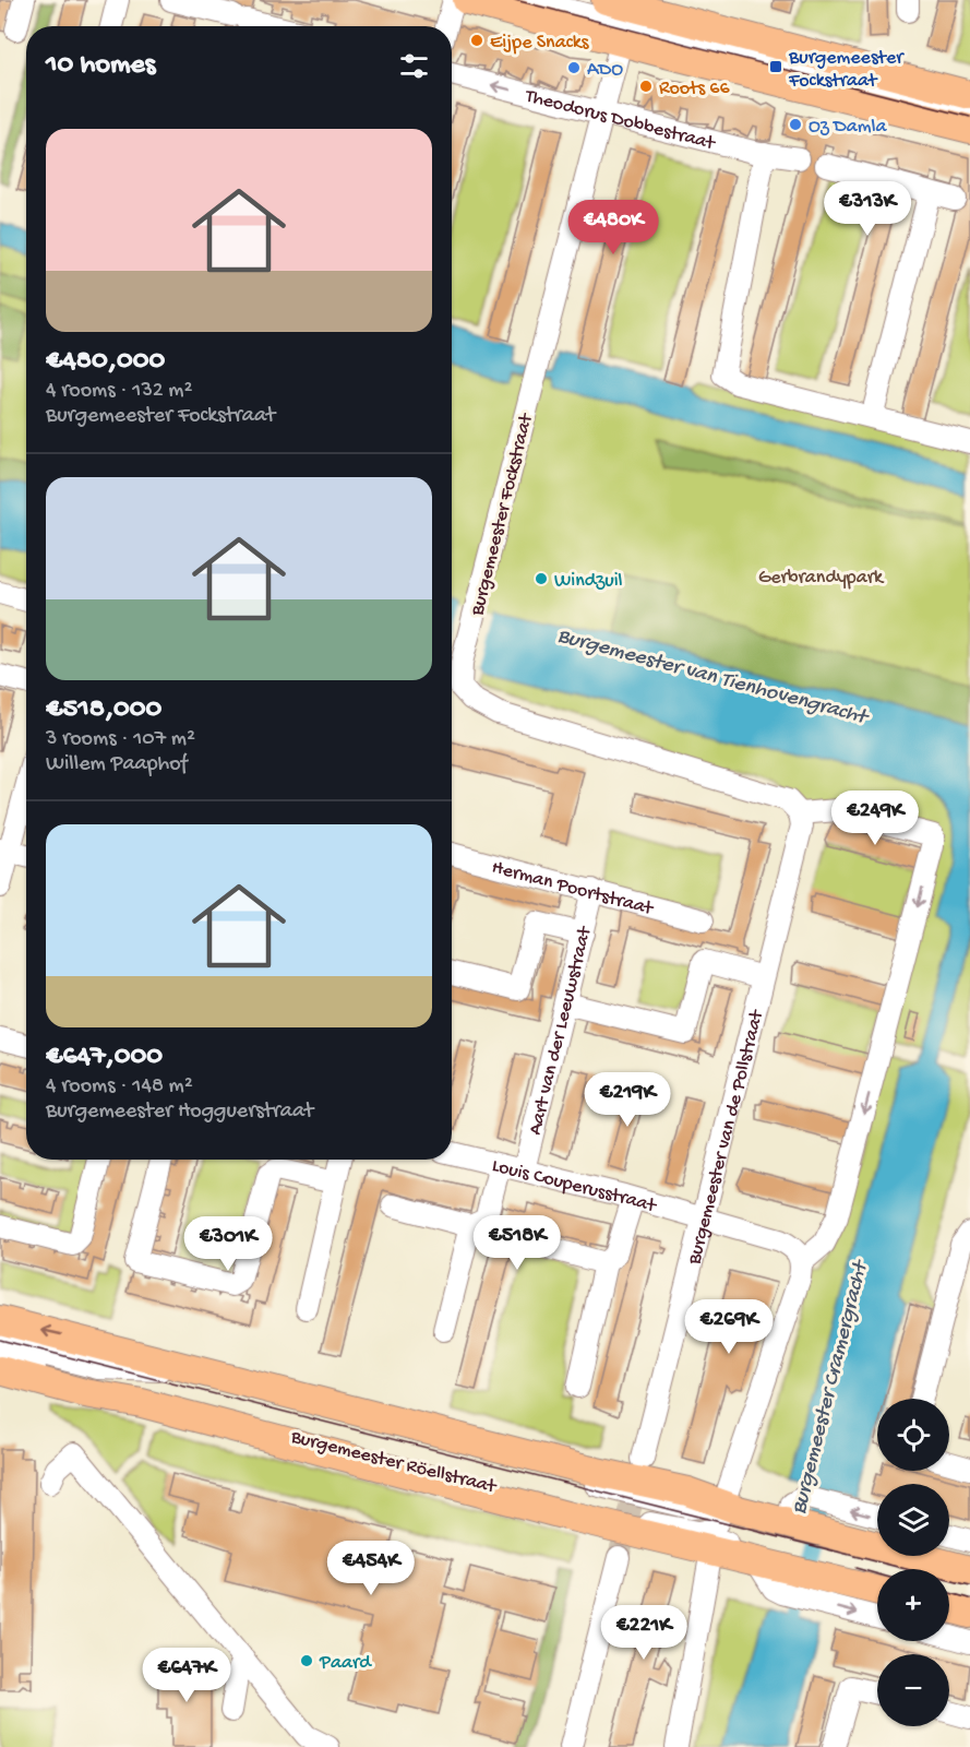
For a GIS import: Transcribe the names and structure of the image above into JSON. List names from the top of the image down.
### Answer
{
  "streets": {
    "main road": ["Burgemeester Röellstraat"],
    "street": [
      "Theodorus Dobbestraat",
      "Burgemeester Fockstraat",
      "Herman Poortstraat",
      "Aart van der Leeuwstraat",
      "Burgemeester van de Pollstraat",
      "Louis Couperusstraat"
    ]
  },
  "crossings": [
    ["Theodorus Dobbestraat", "Burgemeester Fockstraat"],
    ["Herman Poortstraat", "Aart van der Leeuwstraat"],
    ["Aart van der Leeuwstraat", "Louis Couperusstraat"],
    ["Burgemeester van de Pollstraat", "Louis Couperusstraat"]
  ],
  "water": ["Burgemeester van Tienhovengracht", "Burgemeester Cramergracht"],
  "parks": ["Gerbrandypark"],
  "places": {
    "other": [
      "Eijpe Snacks",
      "ADO",
      "Roots 66",
      "Oz Damla",
      "Windzuil",
      "Paard"
    ],
    "transit": ["Burgemeester Fockstraat"]
  },
  "page": {
    "heading": "10 homes",
    "list": [
      {
        "name": "€480,000",
        "note": "4 rooms · 132 m² · Burgemeester Fockstraat"
      },
      {
        "name": "€518,000",
        "note": "3 rooms · 107 m² · Willem Paaphof"
      },
      {
        "name": "€647,000",
        "note": "4 rooms · 148 m² · Burgemeester Hogguerstraat"
      }
    ],
    "price": [
      "€313K",
      "€480K",
      "€249K",
      "€219K",
      "€518K",
      "€301K",
      "€269K",
      "€454K",
      "€221K",
      "€647K"
    ],
    "map_buttons": ["+", "−"]
  }
}
